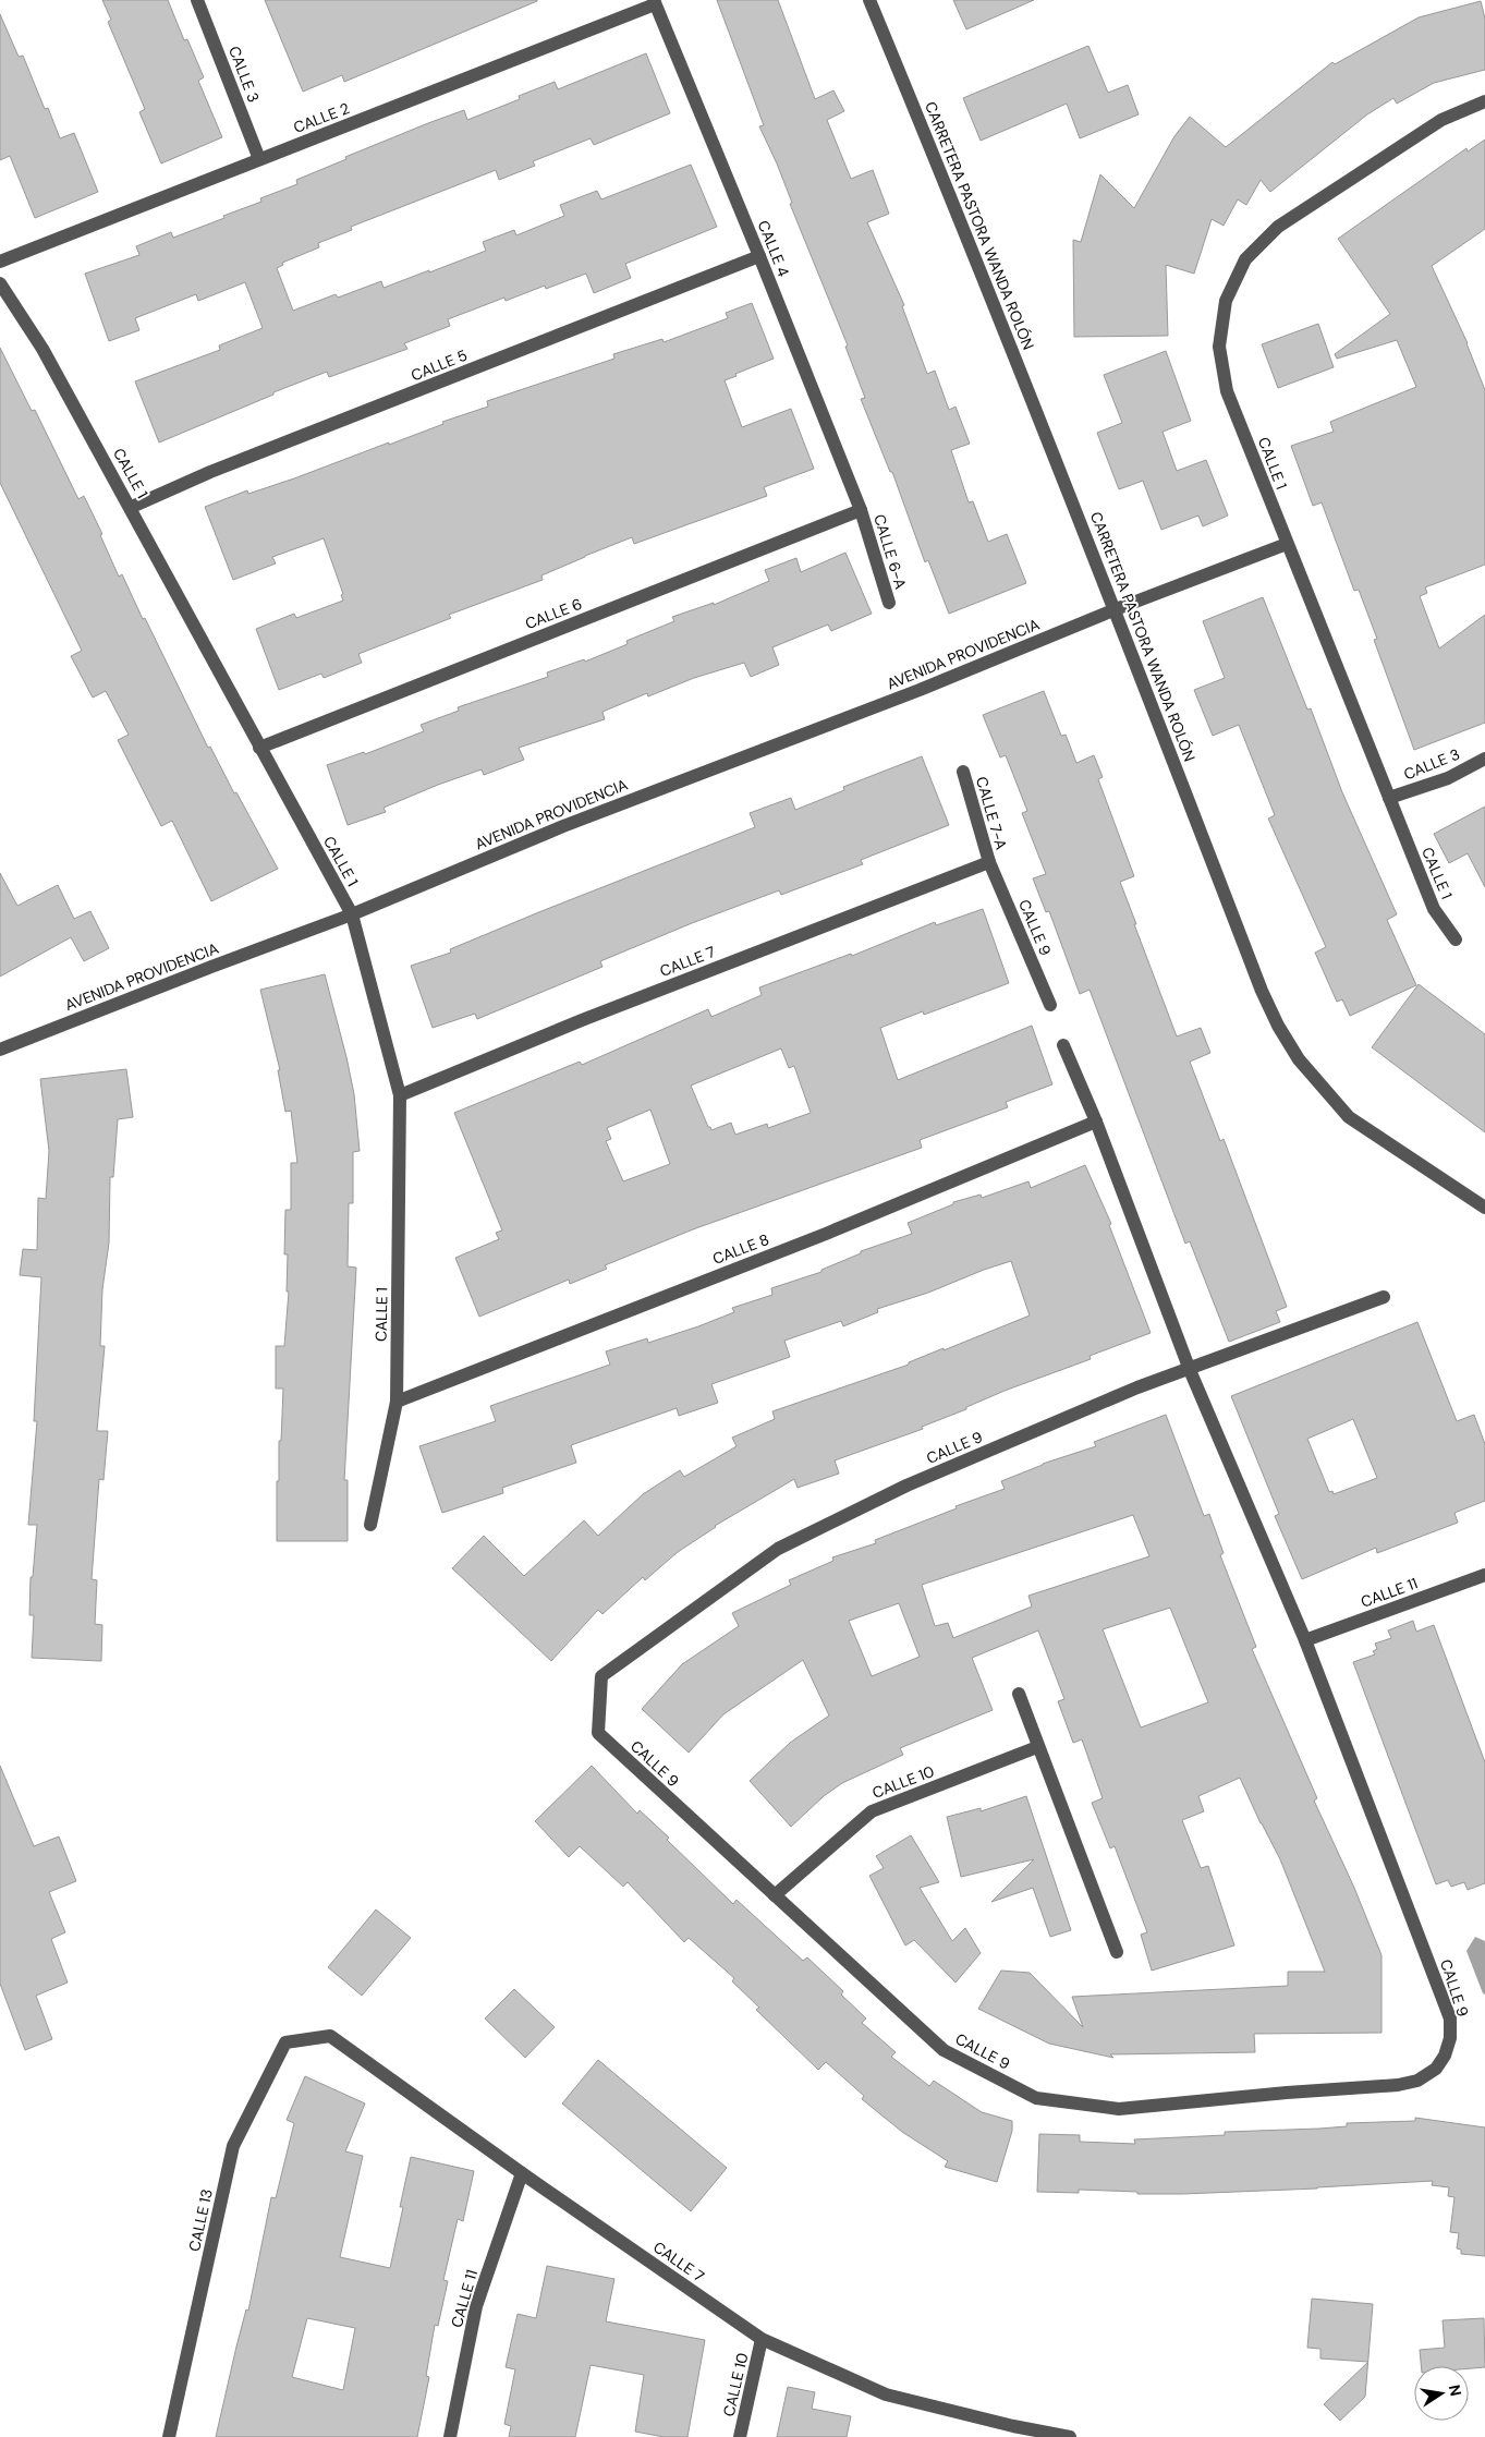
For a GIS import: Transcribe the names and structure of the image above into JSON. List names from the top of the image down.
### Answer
{
  "streets": {
    "street": [
      "CALLE 3",
      "CALLE 2",
      "CARRETERA PASTORA WANDA ROLÓN",
      "CALLE 4",
      "CALLE 5",
      "CALLE 1",
      "CALLE 6-A",
      "CALLE 6",
      "AVENIDA PROVIDENCIA",
      "CALLE 7-A",
      "CALLE 9",
      "CALLE 7",
      "CALLE 8",
      "CALLE 11",
      "CALLE 10",
      "CALLE 13"
    ]
  },
  "crossings": [
    ["CALLE 3", "CALLE 2"],
    ["CALLE 3", "CALLE 1"],
    ["CALLE 2", "CALLE 4"],
    ["CARRETERA PASTORA WANDA ROLÓN", "AVENIDA PROVIDENCIA"],
    ["CALLE 4", "CALLE 5"],
    ["CALLE 4", "CALLE 6-A"],
    ["CALLE 4", "CALLE 6"],
    ["CALLE 5", "CALLE 1"],
    ["CALLE 1", "CALLE 6"],
    ["CALLE 1", "AVENIDA PROVIDENCIA"],
    ["CALLE 1", "CALLE 7"],
    ["CALLE 1", "CALLE 8"],
    ["CALLE 6-A", "CALLE 6"],
    ["CALLE 7-A", "CALLE 9"],
    ["CALLE 7-A", "CALLE 7"],
    ["CALLE 9", "CALLE 7"],
    ["CALLE 9", "CALLE 8"],
    ["CALLE 9", "CALLE 11"],
    ["CALLE 9", "CALLE 10"],
    ["CALLE 7", "CALLE 11"],
    ["CALLE 7", "CALLE 10"],
    ["CALLE 7", "CALLE 13"]
  ],
  "north": "right"
}
